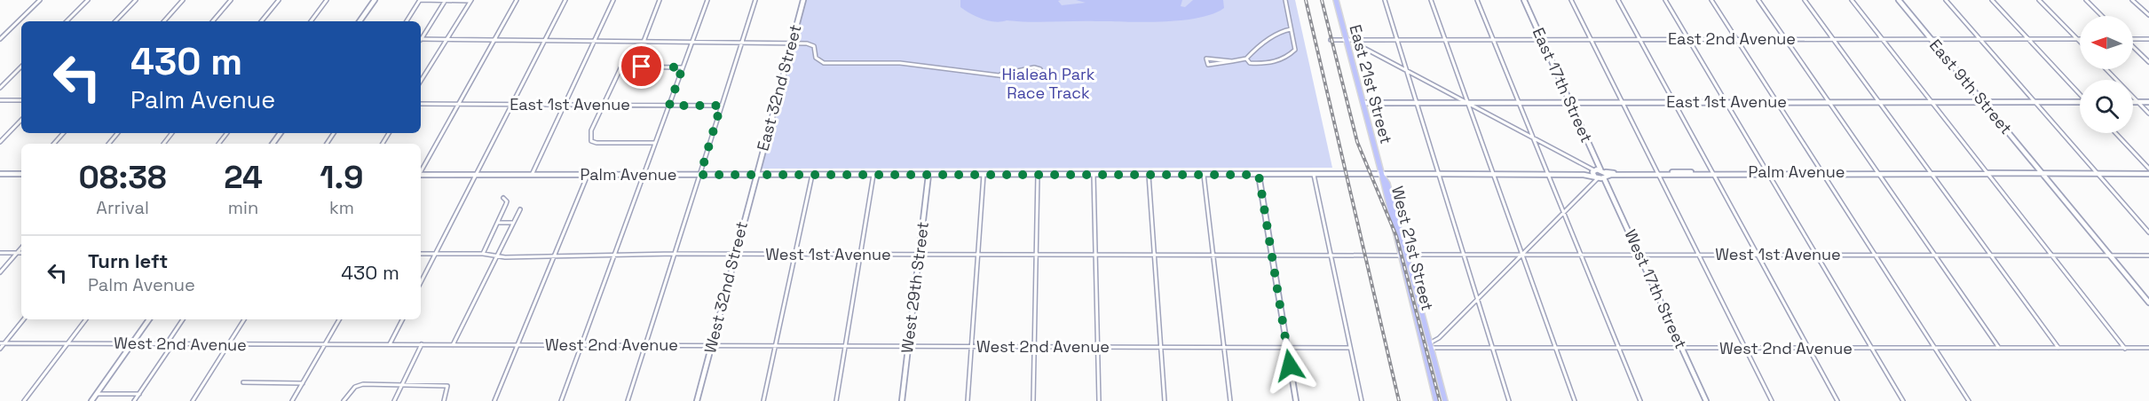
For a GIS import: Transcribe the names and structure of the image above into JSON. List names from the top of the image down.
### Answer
{
  "streets": {
    "main road": ["East 21st Street", "West 21st Street"],
    "street": [
      "East 2nd Avenue",
      "East 17th Street",
      "East 9th Street",
      "East 32nd Street",
      "East 1st Avenue",
      "Palm Avenue",
      "West 1st Avenue",
      "West 32nd Street",
      "West 29th Street",
      "West 17th Street",
      "West 2nd Avenue"
    ]
  },
  "crossings": [
    ["East 2nd Avenue", "East 21st Street"],
    ["East 2nd Avenue", "East 17th Street"],
    ["East 2nd Avenue", "East 9th Street"],
    ["East 21st Street", "East 1st Avenue"],
    ["East 21st Street", "Palm Avenue"],
    ["East 21st Street", "West 21st Street"],
    ["East 17th Street", "East 1st Avenue"],
    ["East 17th Street", "Palm Avenue"],
    ["East 17th Street", "West 17th Street"],
    ["East 9th Street", "East 1st Avenue"],
    ["East 9th Street", "Palm Avenue"],
    ["East 9th Street", "West 1st Avenue"],
    ["East 32nd Street", "Palm Avenue"],
    ["East 32nd Street", "West 32nd Street"],
    ["Palm Avenue", "West 21st Street"],
    ["Palm Avenue", "West 32nd Street"],
    ["Palm Avenue", "West 29th Street"],
    ["Palm Avenue", "West 17th Street"],
    ["West 21st Street", "West 1st Avenue"],
    ["West 21st Street", "West 2nd Avenue"],
    ["West 1st Avenue", "West 32nd Street"],
    ["West 1st Avenue", "West 29th Street"],
    ["West 1st Avenue", "West 17th Street"],
    ["West 32nd Street", "West 2nd Avenue"],
    ["West 29th Street", "West 2nd Avenue"],
    ["West 17th Street", "West 2nd Avenue"]
  ],
  "parks": ["Hialeah Park Race Track"],
  "north": "left",
  "page": {
    "turn": ["430 m", "Palm Avenue"],
    "eta": [
      "08:38",
      "Arrival",
      "24",
      "min",
      "1.9",
      "km"
    ],
    "list": [
      {
        "name": "Turn left",
        "note": "Palm Avenue",
        "value": "430 m"
      }
    ]
  }
}
